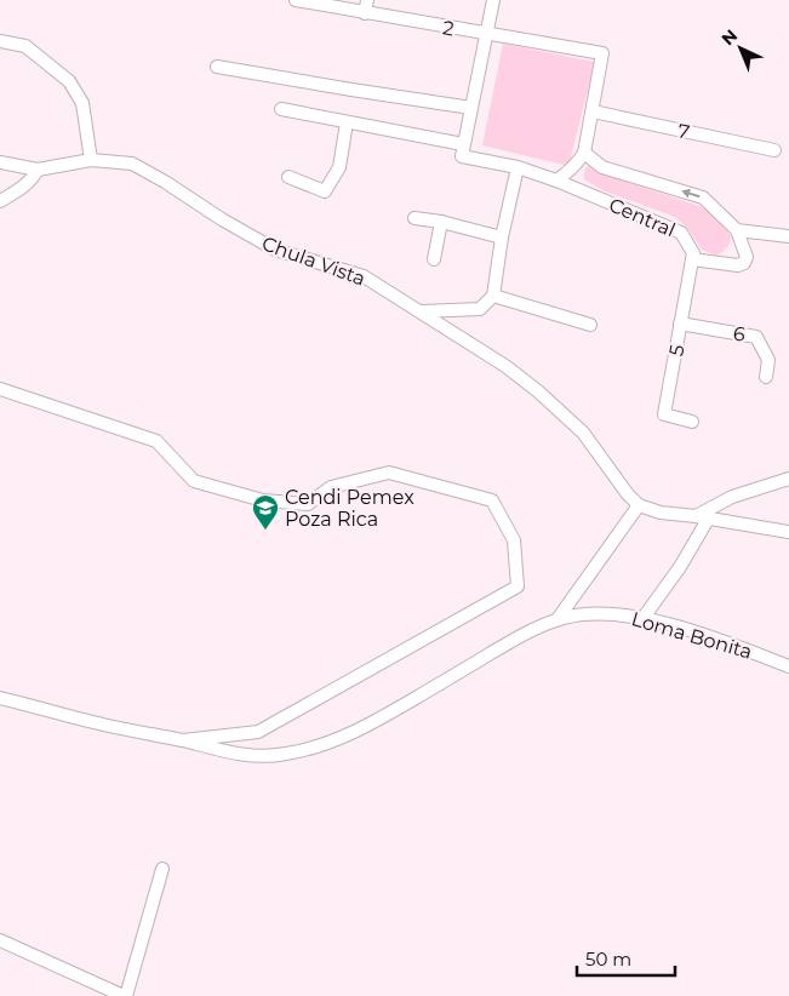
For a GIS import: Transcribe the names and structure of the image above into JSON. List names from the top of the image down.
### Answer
{
  "streets": {
    "street": [
      "2",
      "7",
      "Central",
      "Chula Vista",
      "6",
      "5",
      "Loma Bonita"
    ]
  },
  "crossings": [
    ["2", "7"],
    ["Central", "5"],
    ["6", "5"]
  ],
  "places": {
    "school or university": ["Cendi Pemex Poza Rica"]
  },
  "scale_bar": "50 m",
  "north": "top left"
}
